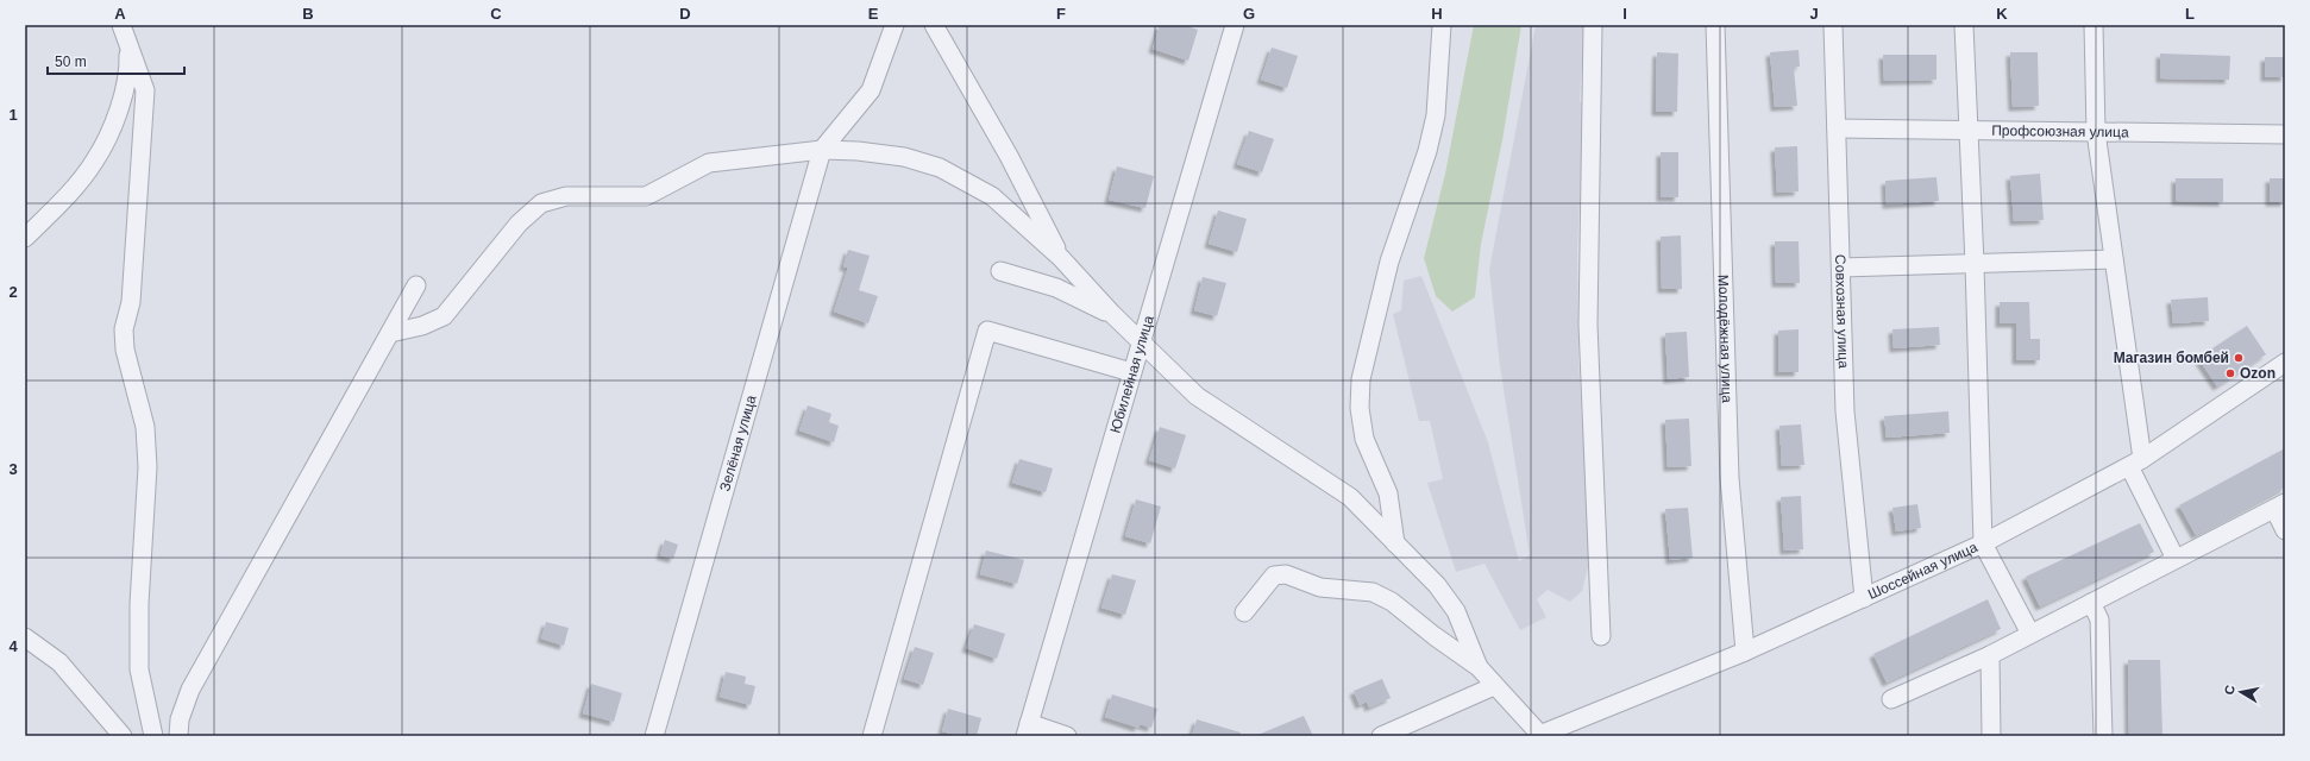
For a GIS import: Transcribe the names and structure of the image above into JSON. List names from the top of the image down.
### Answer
{
  "streets": {
    "street": [
      "Профсоюзная улица",
      "Совхозная улица",
      "Молодёжная улица",
      "Юбилейная улица",
      "Зелёная улица",
      "Шоссейная улица"
    ]
  },
  "crossings": [
    ["Профсоюзная улица", "Совхозная улица"],
    ["Совхозная улица", "Шоссейная улица"],
    ["Молодёжная улица", "Шоссейная улица"]
  ],
  "places": ["Магазин бомбей", "Ozon"],
  "scale_bar": "50 m",
  "north": "left",
  "grid": {
    "columns": [
      "A",
      "B",
      "C",
      "D",
      "E",
      "F",
      "G",
      "H",
      "I",
      "J",
      "K",
      "L"
    ],
    "rows": [
      "1",
      "2",
      "3",
      "4"
    ]
  }
}
